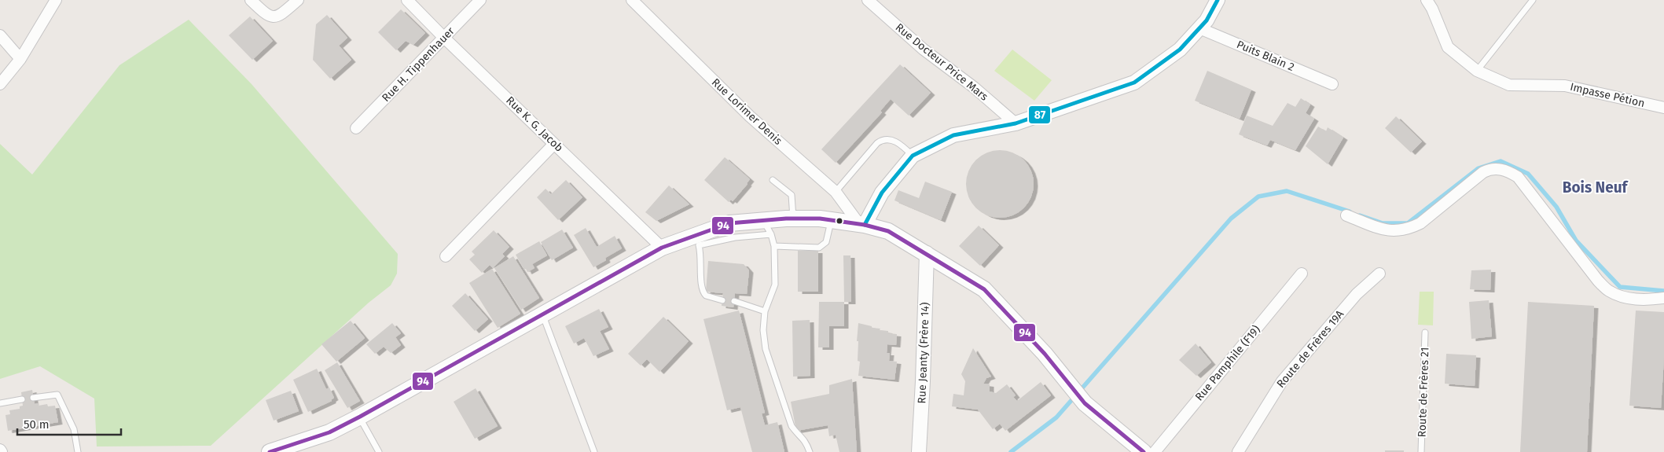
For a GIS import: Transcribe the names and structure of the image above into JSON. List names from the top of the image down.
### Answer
{
  "streets": {
    "street": [
      "Puits Blain 2",
      "Rue Docteur Price Mars",
      "Rue H. Tippenhauer",
      "Impasse Pétion",
      "Rue Lorimer Denis",
      "Rue K. G. Jacob",
      "Route de Frères 19A",
      "Rue Jeanty (Frère 14)",
      "Rue Pamphile (F19)"
    ],
    "lane": ["Route de Frères 21"]
  },
  "crossings": [
    ["Rue H. Tippenhauer", "Rue K. G. Jacob"]
  ],
  "districts": ["Bois Neuf"],
  "lines": ["transit line 87", "transit line 94"],
  "scale_bar": "50 m"
}
